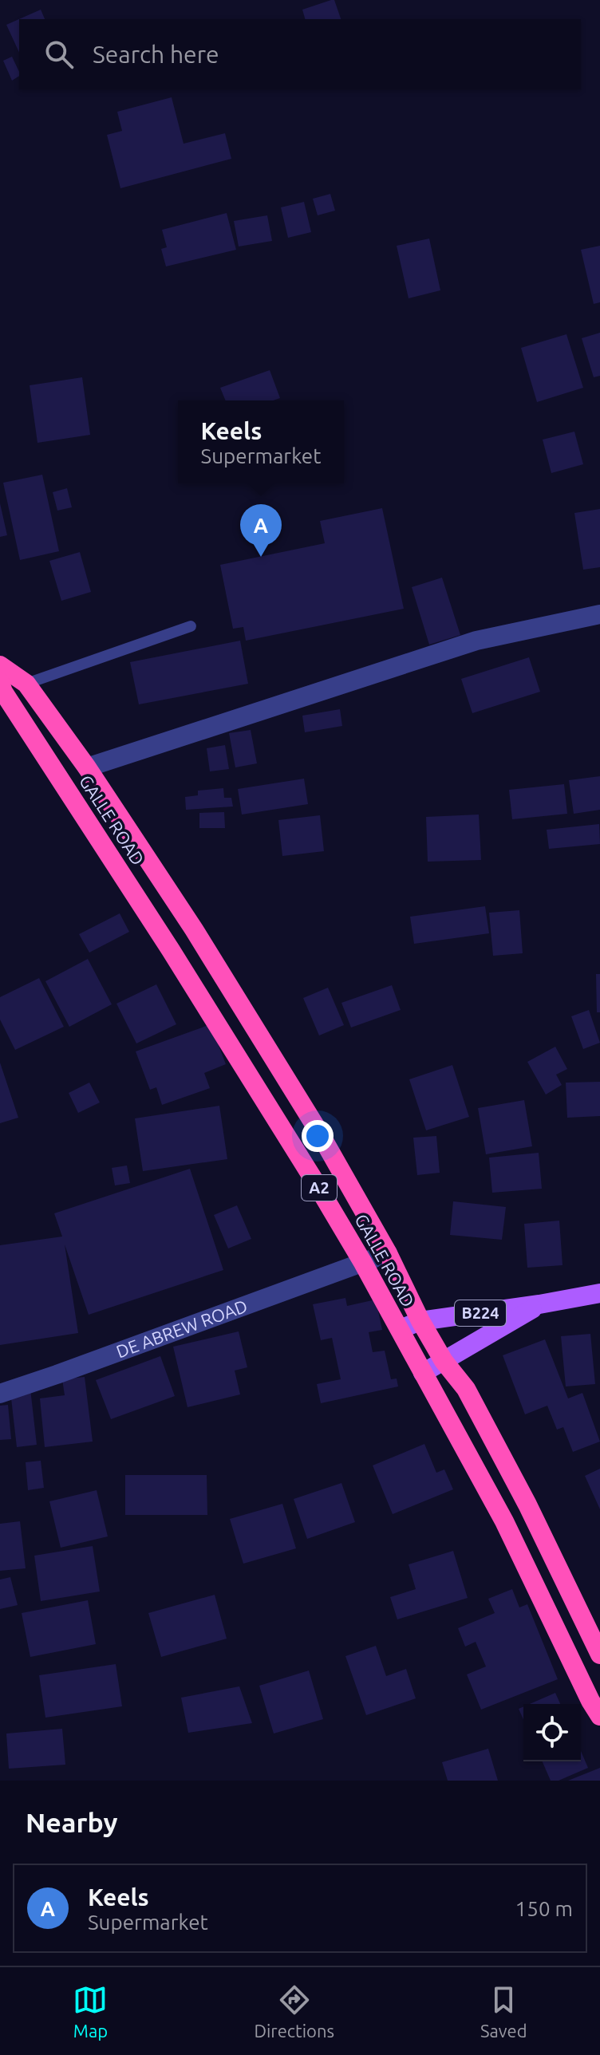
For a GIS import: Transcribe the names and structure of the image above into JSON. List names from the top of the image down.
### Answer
{
  "streets": {
    "highway": ["GALLE ROAD", "A2"],
    "main road": ["B224"],
    "street": ["DE ABREW ROAD"]
  },
  "crossings": [
    ["GALLE ROAD", "B224"],
    ["GALLE ROAD", "DE ABREW ROAD"]
  ],
  "page": {
    "search": "Search here",
    "popup": ["Keels", "Supermarket"],
    "pins": "A",
    "heading": "Nearby",
    "list": [
      {
        "mark": "A",
        "name": "Keels",
        "note": "Supermarket",
        "value": "150 m"
      }
    ],
    "nav": ["Map", "Directions", "Saved"]
  }
}
